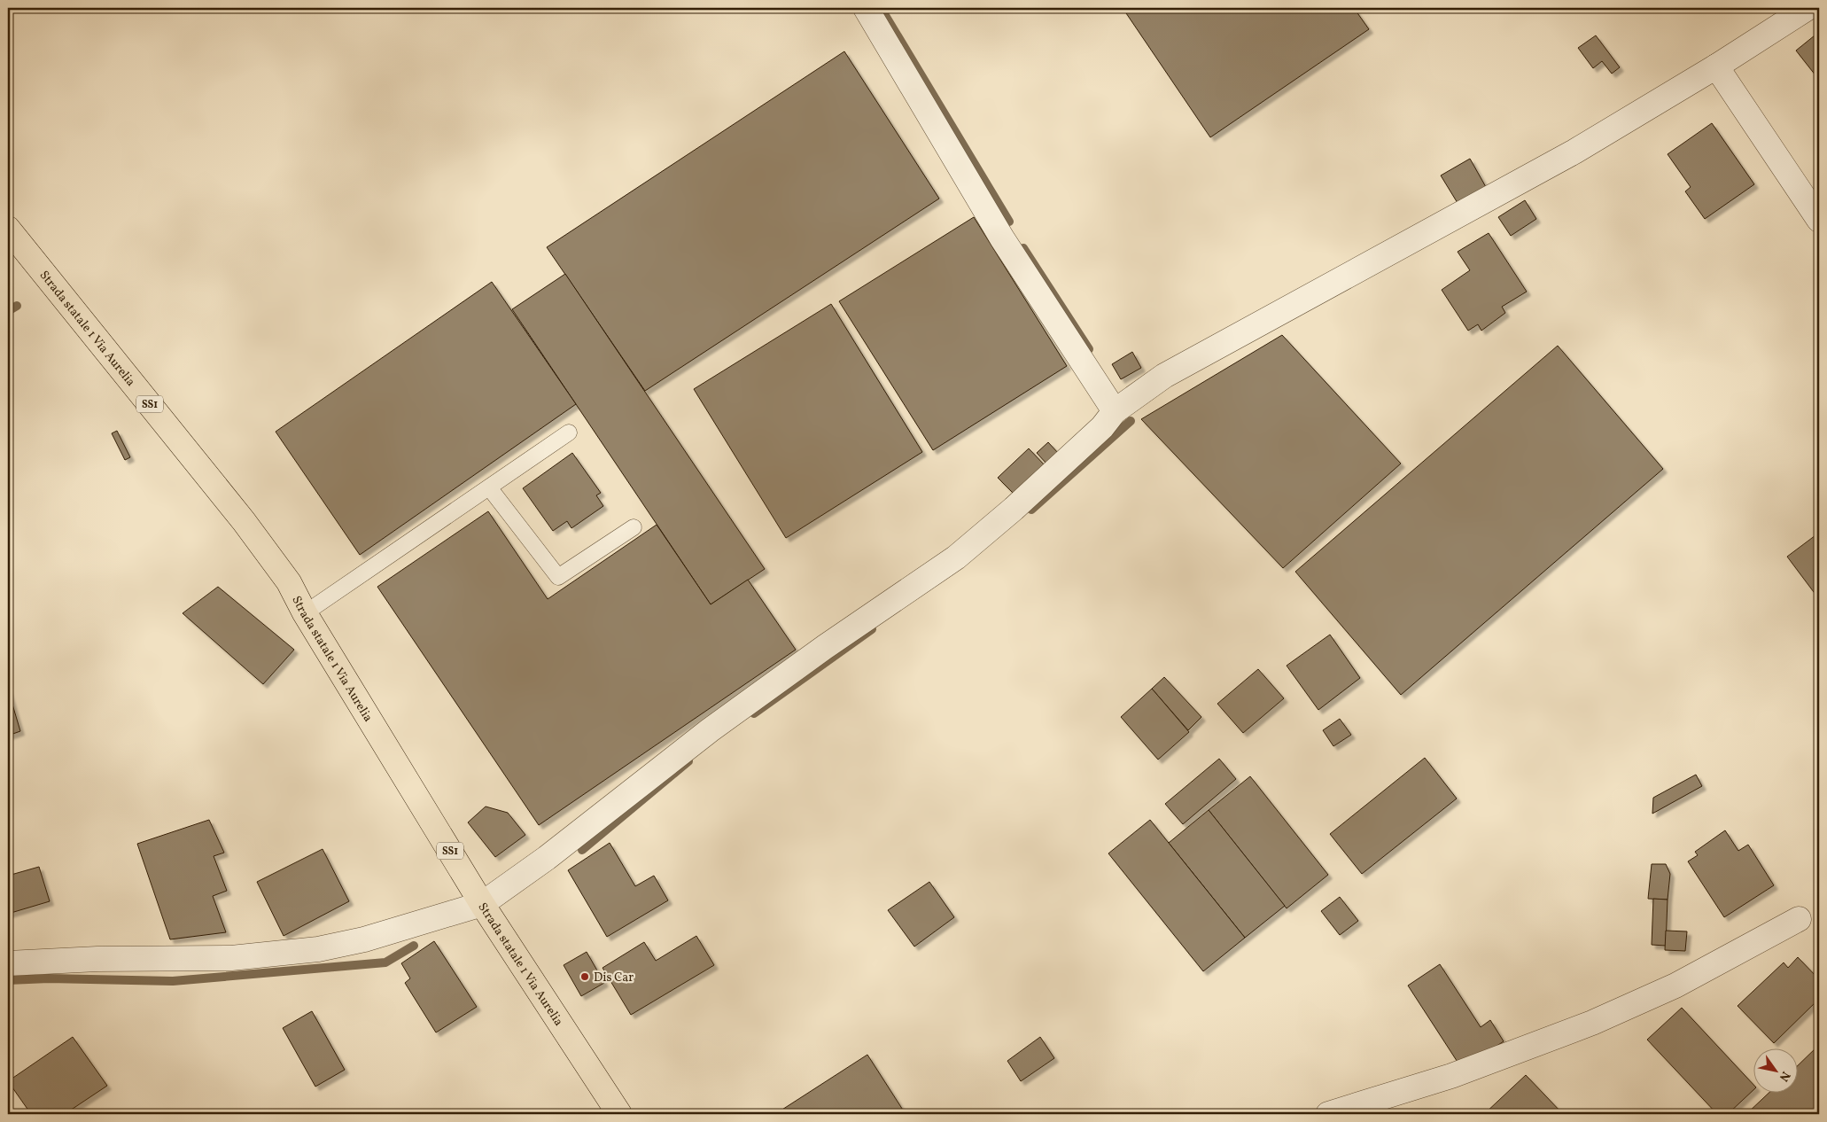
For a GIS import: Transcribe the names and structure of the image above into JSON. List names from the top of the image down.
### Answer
{
  "streets": {
    "main road": ["Strada statale 1 Via Aurelia", "SS1"]
  },
  "places": ["Dis Car"],
  "north": "bottom right"
}
